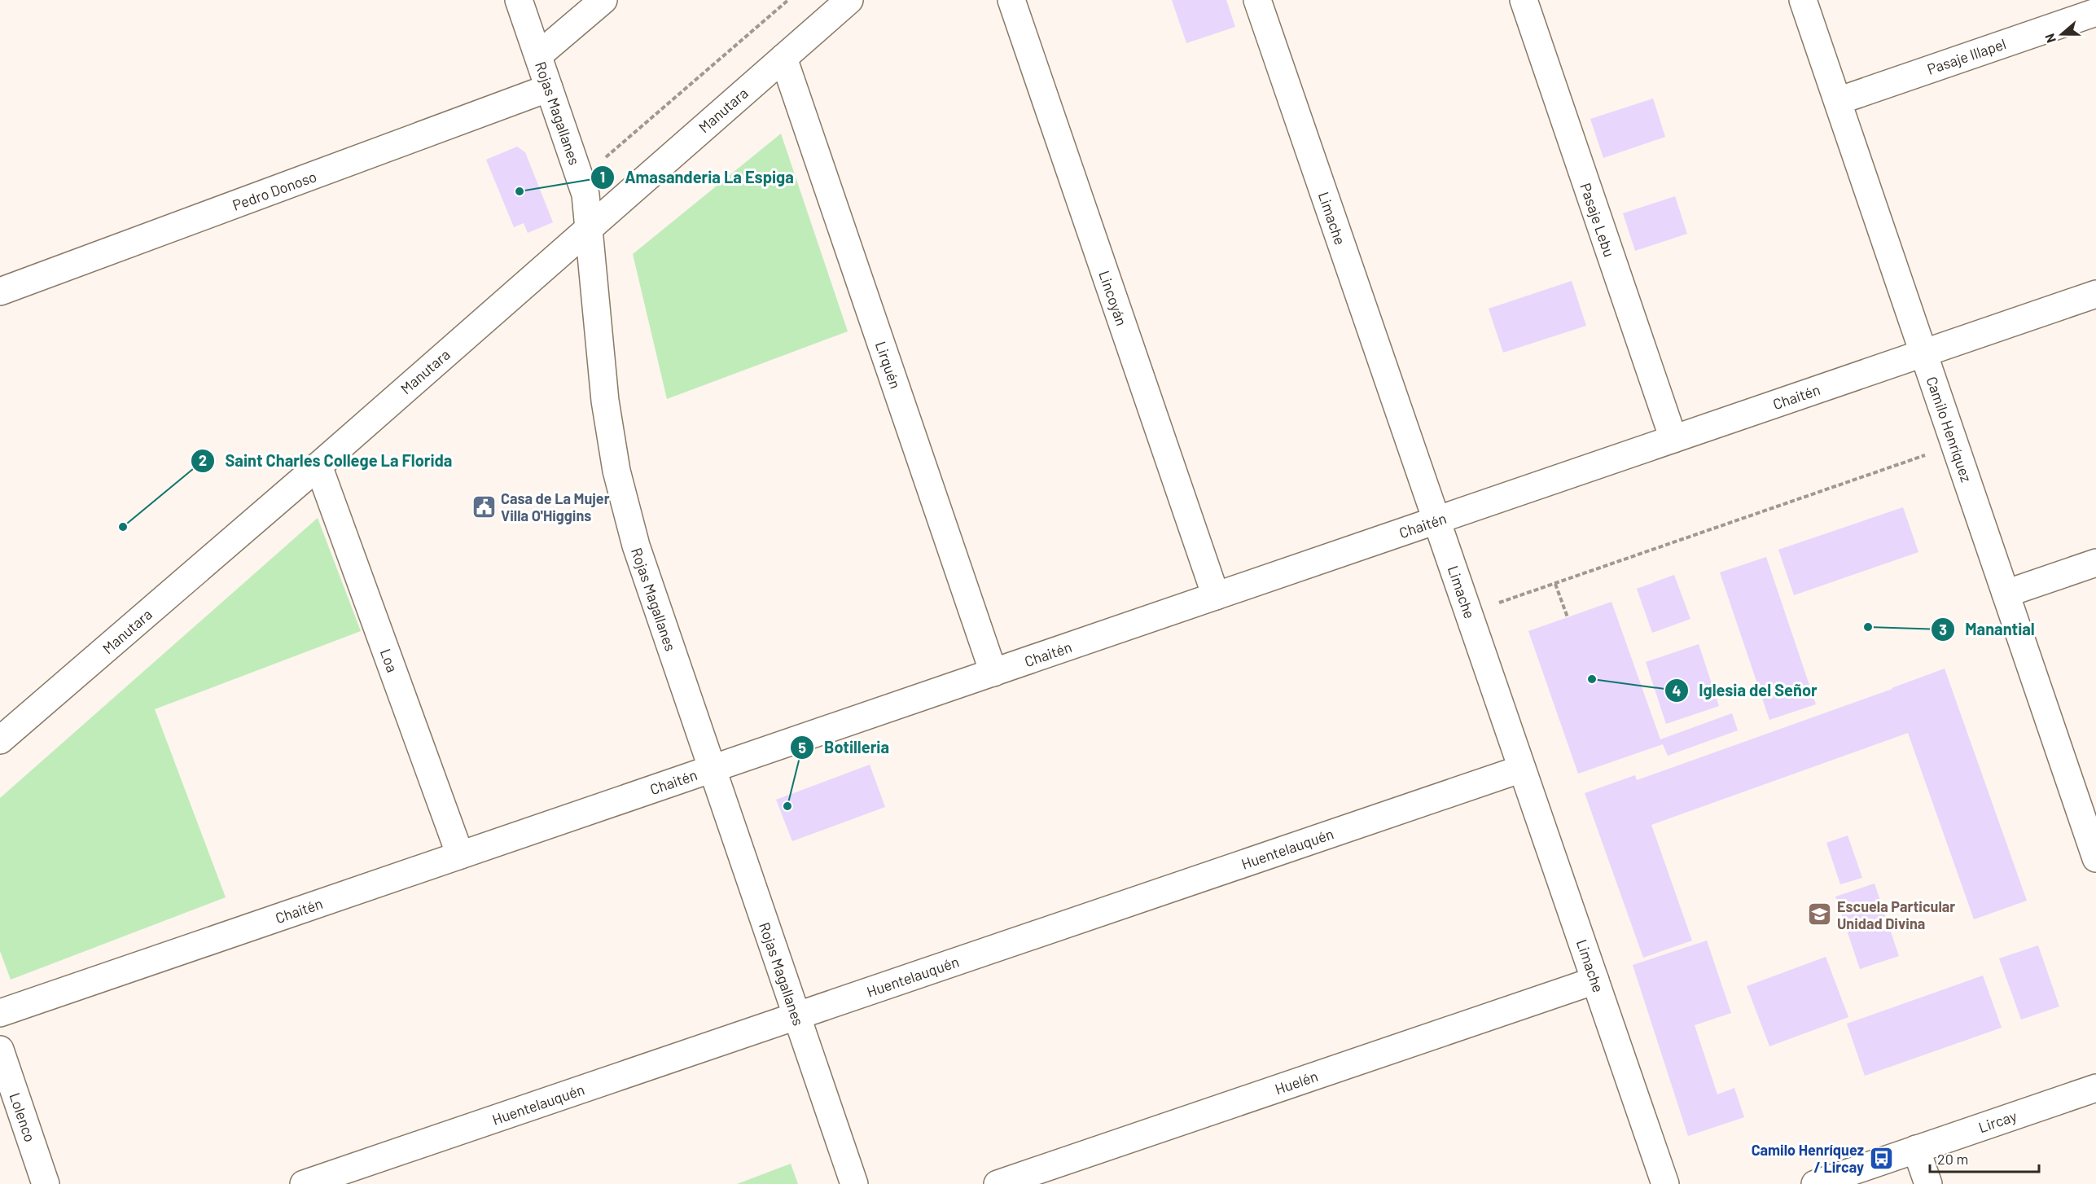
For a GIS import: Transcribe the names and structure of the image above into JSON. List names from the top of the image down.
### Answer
{
  "streets": {
    "street": [
      "Pasaje Illapel",
      "Manutara",
      "Rojas Magallanes",
      "Pedro Donoso",
      "Limache",
      "Pasaje Lebu",
      "Lincoyán",
      "Lirquén",
      "Chaitén",
      "Camilo Henríquez",
      "Loa",
      "Huentelauquén",
      "Huelén",
      "Lolenco",
      "Lircay"
    ]
  },
  "crossings": [
    ["Pasaje Illapel", "Camilo Henríquez"],
    ["Manutara", "Rojas Magallanes"],
    ["Manutara", "Lirquén"],
    ["Manutara", "Loa"],
    ["Rojas Magallanes", "Pedro Donoso"],
    ["Rojas Magallanes", "Chaitén"],
    ["Rojas Magallanes", "Huentelauquén"],
    ["Limache", "Chaitén"],
    ["Limache", "Huentelauquén"],
    ["Limache", "Huelén"],
    ["Pasaje Lebu", "Chaitén"],
    ["Lincoyán", "Chaitén"],
    ["Lirquén", "Chaitén"],
    ["Chaitén", "Camilo Henríquez"],
    ["Chaitén", "Loa"]
  ],
  "places": {
    "other": [
      "Amasanderia La Espiga",
      "Saint Charles College La Florida",
      "Manantial",
      "Iglesia del Señor",
      "Botilleria"
    ],
    "public building": ["Casa de La Mujer Villa O'Higgins"],
    "school or university": ["Escuela Particular Unidad Divina"],
    "bus stop": ["Camilo Henríquez / Lircay"]
  },
  "scale_bar": "20 m",
  "north": "left"
}
